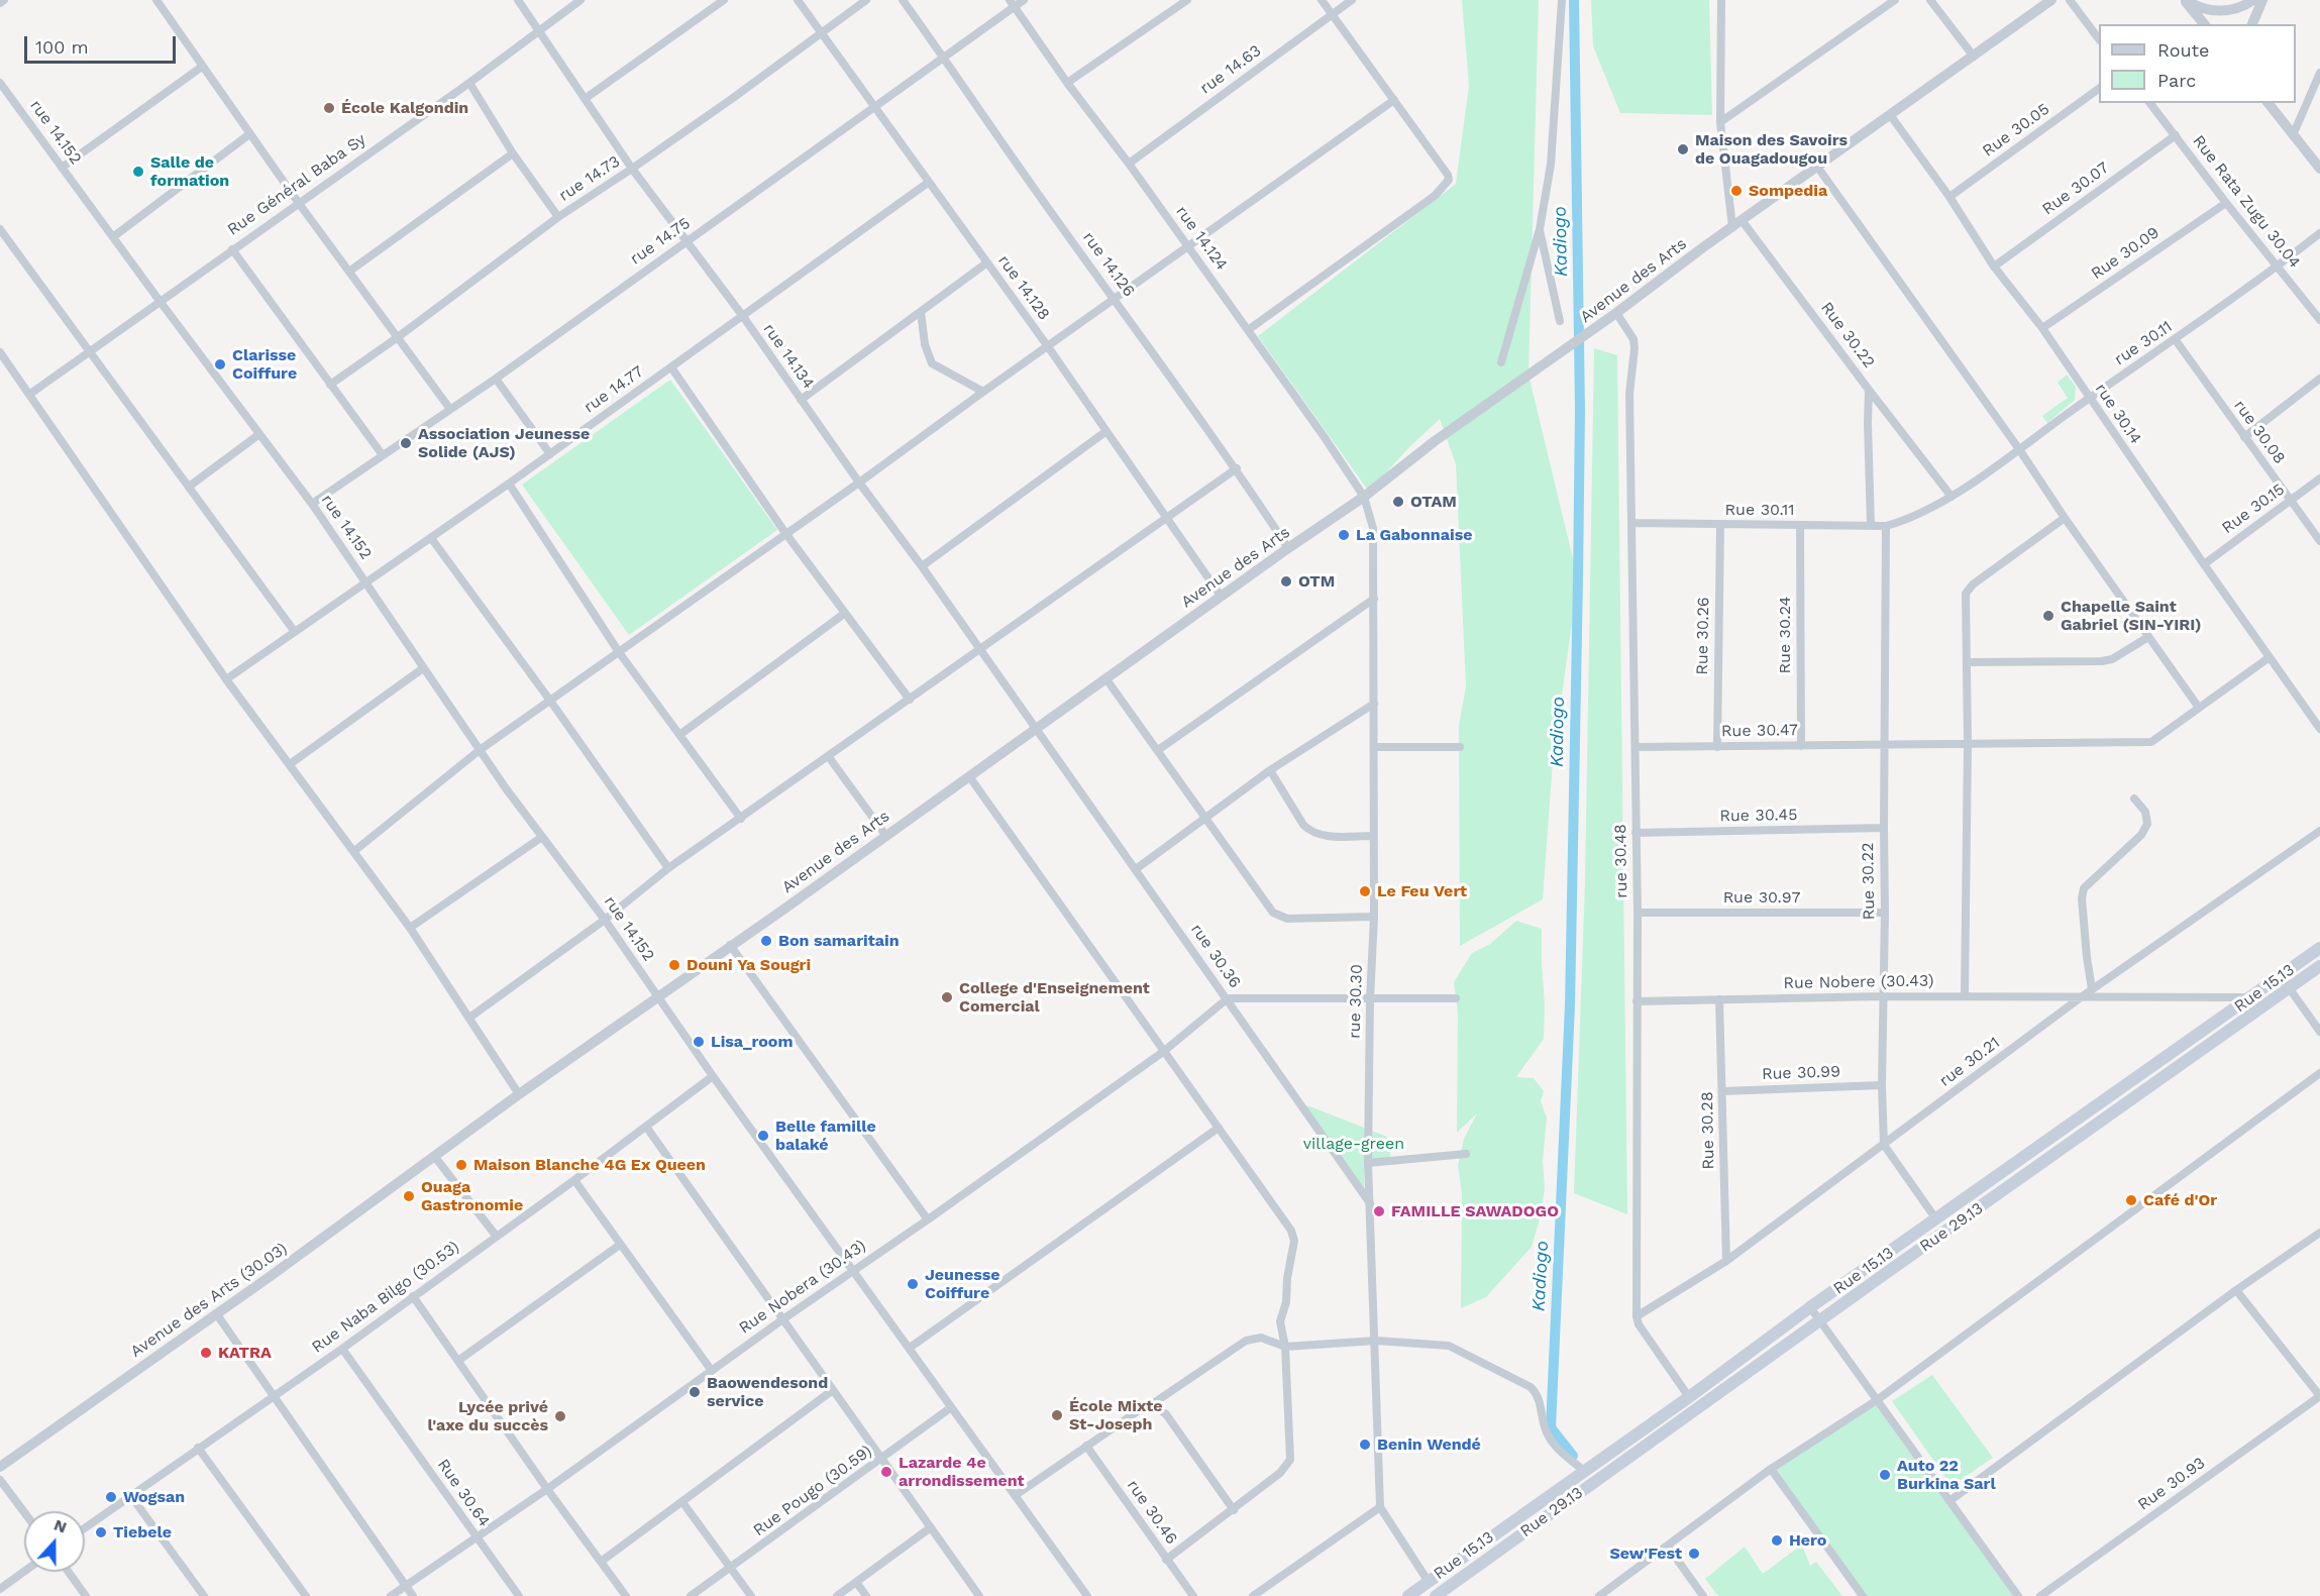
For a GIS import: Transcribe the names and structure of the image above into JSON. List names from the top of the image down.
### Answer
{
  "streets": {
    "main road": ["Rue 15.13", "Rue 29.13"],
    "street": [
      "rue 14.63",
      "Rue 30.05",
      "rue 14.152",
      "rue 14.73",
      "Rue Général Baba Sy",
      "Rue 30.07",
      "Rue Rata Zugu 30.04",
      "rue 14.124",
      "rue 14.75",
      "Rue 30.09",
      "rue 14.126",
      "Avenue des Arts",
      "rue 14.128",
      "Rue 30.22",
      "rue 30.11",
      "rue 14.134",
      "rue 14.77",
      "rue 30.14",
      "rue 30.08",
      "Rue 30.15",
      "Rue 30.11",
      "Rue 30.24",
      "Rue 30.26",
      "Rue 30.47",
      "Rue 30.45",
      "rue 30.48",
      "Rue 30.97",
      "rue 30.36",
      "Rue Nobere (30.43)",
      "rue 30.30",
      "rue 30.21",
      "Rue 30.99",
      "Rue 30.28",
      "Rue Nobera (30.43)",
      "Rue Naba Bilgo (30.53)",
      "Avenue des Arts (30.03)",
      "Rue 30.93",
      "Rue Pougo (30.59)",
      "Rue 30.64",
      "rue 30.46"
    ]
  },
  "crossings": [
    ["rue 14.63", "rue 14.124"],
    ["Rue 30.05", "rue 30.14"],
    ["rue 14.152", "Rue Général Baba Sy"],
    ["rue 14.152", "rue 14.75"],
    ["rue 14.152", "Avenue des Arts"],
    ["rue 14.152", "rue 14.77"],
    ["rue 14.152", "Rue Nobera (30.43)"],
    ["rue 14.152", "Rue Naba Bilgo (30.53)"],
    ["rue 14.152", "Rue Pougo (30.59)"],
    ["rue 14.73", "rue 14.128"],
    ["rue 14.73", "rue 14.134"],
    ["Rue Général Baba Sy", "rue 14.134"],
    ["Rue 30.07", "Rue Rata Zugu 30.04"],
    ["Rue 30.07", "rue 30.14"],
    ["Rue Rata Zugu 30.04", "Rue 30.09"],
    ["Rue Rata Zugu 30.04", "rue 30.11"],
    ["rue 14.124", "rue 14.75"],
    ["rue 14.124", "Avenue des Arts"],
    ["rue 14.124", "rue 30.30"],
    ["rue 14.75", "rue 14.126"],
    ["rue 14.75", "rue 14.128"],
    ["rue 14.75", "rue 14.134"],
    ["Rue 30.09", "rue 30.14"],
    ["rue 14.126", "Avenue des Arts"],
    ["Avenue des Arts", "rue 14.128"],
    ["Avenue des Arts", "Rue 30.22"],
    ["Avenue des Arts", "rue 14.134"],
    ["Avenue des Arts", "rue 30.14"],
    ["Avenue des Arts", "rue 30.48"],
    ["Avenue des Arts", "rue 30.36"],
    ["Avenue des Arts", "rue 30.30"],
    ["Avenue des Arts", "Avenue des Arts (30.03)"],
    ["rue 14.128", "rue 14.77"],
    ["Rue 30.22", "rue 30.11"],
    ["Rue 30.22", "Rue 30.11"],
    ["Rue 30.22", "Rue 30.47"],
    ["Rue 30.22", "Rue 30.45"],
    ["Rue 30.22", "Rue 30.97"],
    ["Rue 30.22", "Rue Nobere (30.43)"],
    ["Rue 30.22", "rue 30.21"],
    ["Rue 30.22", "Rue 30.99"],
    ["rue 30.11", "rue 30.14"],
    ["rue 30.11", "rue 30.08"],
    ["rue 30.11", "Rue 30.11"],
    ["rue 14.134", "rue 14.77"],
    ["rue 14.134", "rue 30.36"],
    ["rue 30.14", "Rue 30.15"],
    ["rue 30.14", "Rue 30.47"],
    ["rue 30.08", "Rue 30.15"],
    ["Rue 30.11", "Rue 30.24"],
    ["Rue 30.11", "Rue 30.26"],
    ["Rue 30.11", "rue 30.48"],
    ["Rue 30.24", "Rue 30.47"],
    ["Rue 30.26", "Rue 30.47"],
    ["Rue 30.47", "rue 30.48"],
    ["Rue 30.45", "rue 30.48"],
    ["rue 30.48", "Rue 30.97"],
    ["rue 30.48", "Rue Nobere (30.43)"],
    ["rue 30.48", "Rue 15.13"],
    ["rue 30.48", "rue 30.21"],
    ["rue 30.36", "rue 30.30"],
    ["rue 30.36", "Rue Nobera (30.43)"],
    ["Rue Nobere (30.43)", "Rue 15.13"],
    ["Rue Nobere (30.43)", "rue 30.21"],
    ["Rue Nobere (30.43)", "Rue 30.28"],
    ["rue 30.21", "Rue 30.28"],
    ["Rue 30.99", "Rue 30.28"],
    ["Rue Nobera (30.43)", "Rue 30.64"],
    ["Rue Naba Bilgo (30.53)", "Rue 30.64"]
  ],
  "water": ["Kadiogo"],
  "parks": ["village-green"],
  "places": [
    "École Kalgondin",
    "Maison des Savoirs de Ouagadougou",
    "Salle de formation",
    "Sompedia",
    "Clarisse Coiffure",
    "Association Jeunesse Solide (AJS)",
    "OTAM",
    "La Gabonnaise",
    "OTM",
    "Chapelle Saint Gabriel (SIN-YIRI)",
    "Le Feu Vert",
    "Bon samaritain",
    "Douni Ya Sougri",
    "College d'Enseignement Comercial",
    "Lisa_room",
    "Belle famille balaké",
    "Maison Blanche 4G Ex Queen",
    "Ouaga Gastronomie",
    "Café d'Or",
    "FAMILLE SAWADOGO",
    "Jeunesse Coiffure",
    "KATRA",
    "Baowendesond service",
    "École Mixte St-Joseph",
    "Lycée privé l'axe du succès",
    "Benin Wendé",
    "Lazarde 4e arrondissement",
    "Auto 22 Burkina Sarl",
    "Wogsan",
    "Tiebele",
    "Hero",
    "Sew'Fest"
  ],
  "legend": ["Route", "Parc"],
  "scale_bar": "100 m",
  "north": "top"
}
